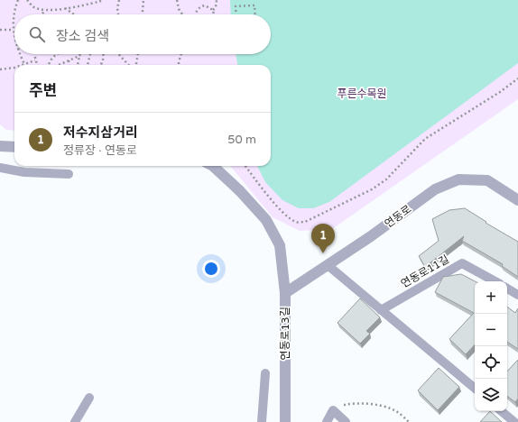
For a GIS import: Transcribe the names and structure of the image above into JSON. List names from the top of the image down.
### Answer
{
  "streets": {
    "street": ["연동로", "연동로13길"],
    "lane": ["연동로11길"]
  },
  "crossings": [
    ["연동로", "연동로13길"]
  ],
  "parks": ["푸른수목원"],
  "page": {
    "search": "장소 검색",
    "heading": "주변",
    "list": [
      {
        "mark": "1",
        "name": "저수지삼거리",
        "note": "정류장 · 연동로",
        "value": "50 m"
      }
    ],
    "pins": "1",
    "map_buttons": ["+", "−"]
  }
}
